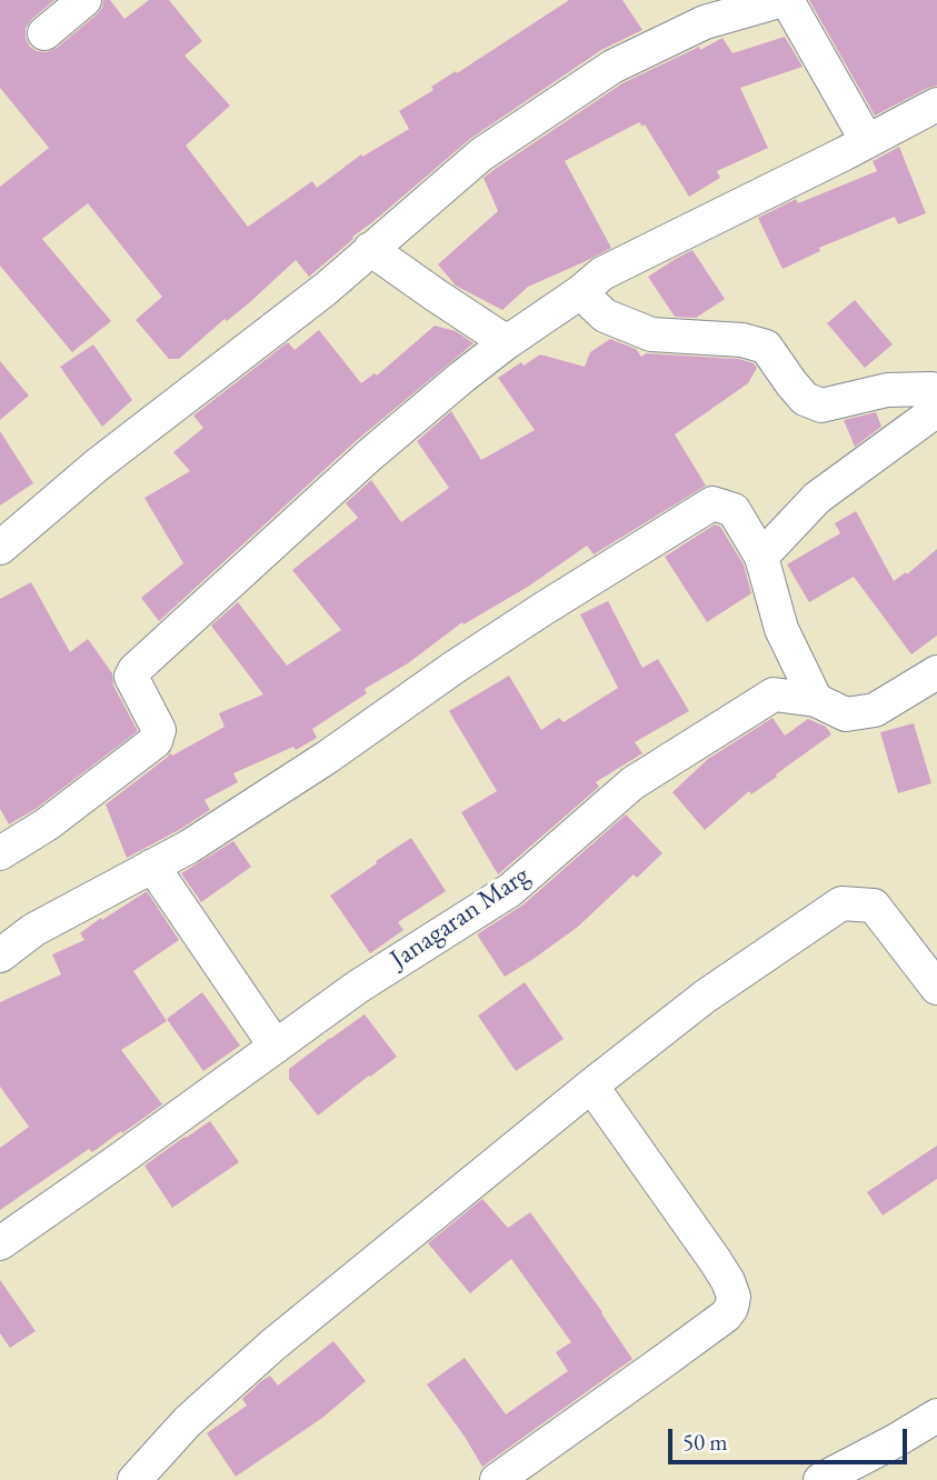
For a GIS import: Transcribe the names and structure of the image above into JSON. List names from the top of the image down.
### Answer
{
  "streets": {
    "street": ["Janagaran Marg"]
  },
  "scale_bar": "50 m"
}
